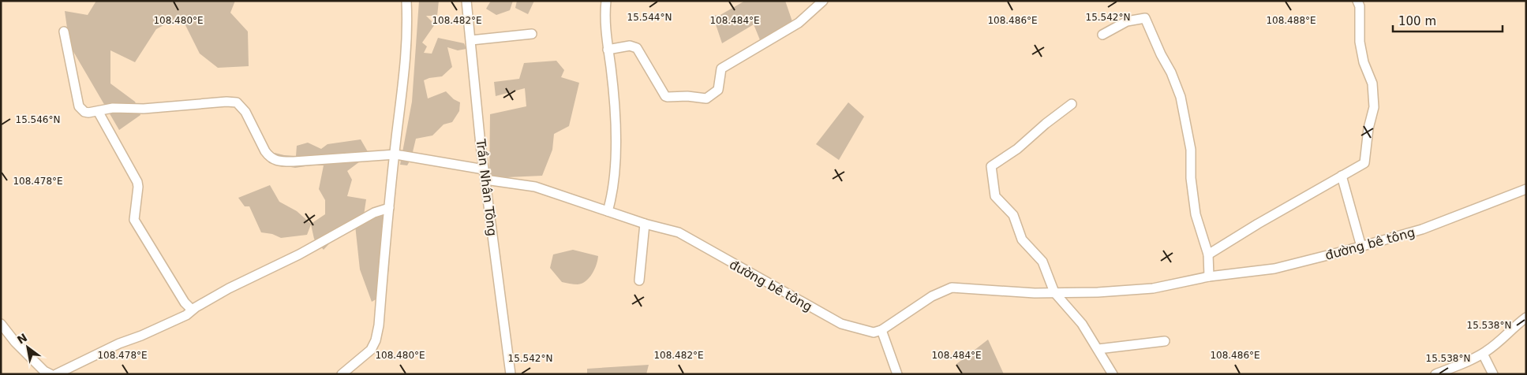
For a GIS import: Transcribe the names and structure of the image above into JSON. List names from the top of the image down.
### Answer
{
  "streets": {
    "street": ["Trần Nhân Tông", "đường bê tông"]
  },
  "crossings": [
    ["Trần Nhân Tông", "đường bê tông"]
  ],
  "scale_bar": "100 m",
  "north": "top left",
  "coordinates": [
    "15.544°N",
    "15.542°N",
    "108.480°E",
    "108.482°E",
    "108.484°E",
    "108.486°E",
    "108.488°E",
    "15.546°N",
    "108.478°E",
    "15.538°N"
  ]
}
